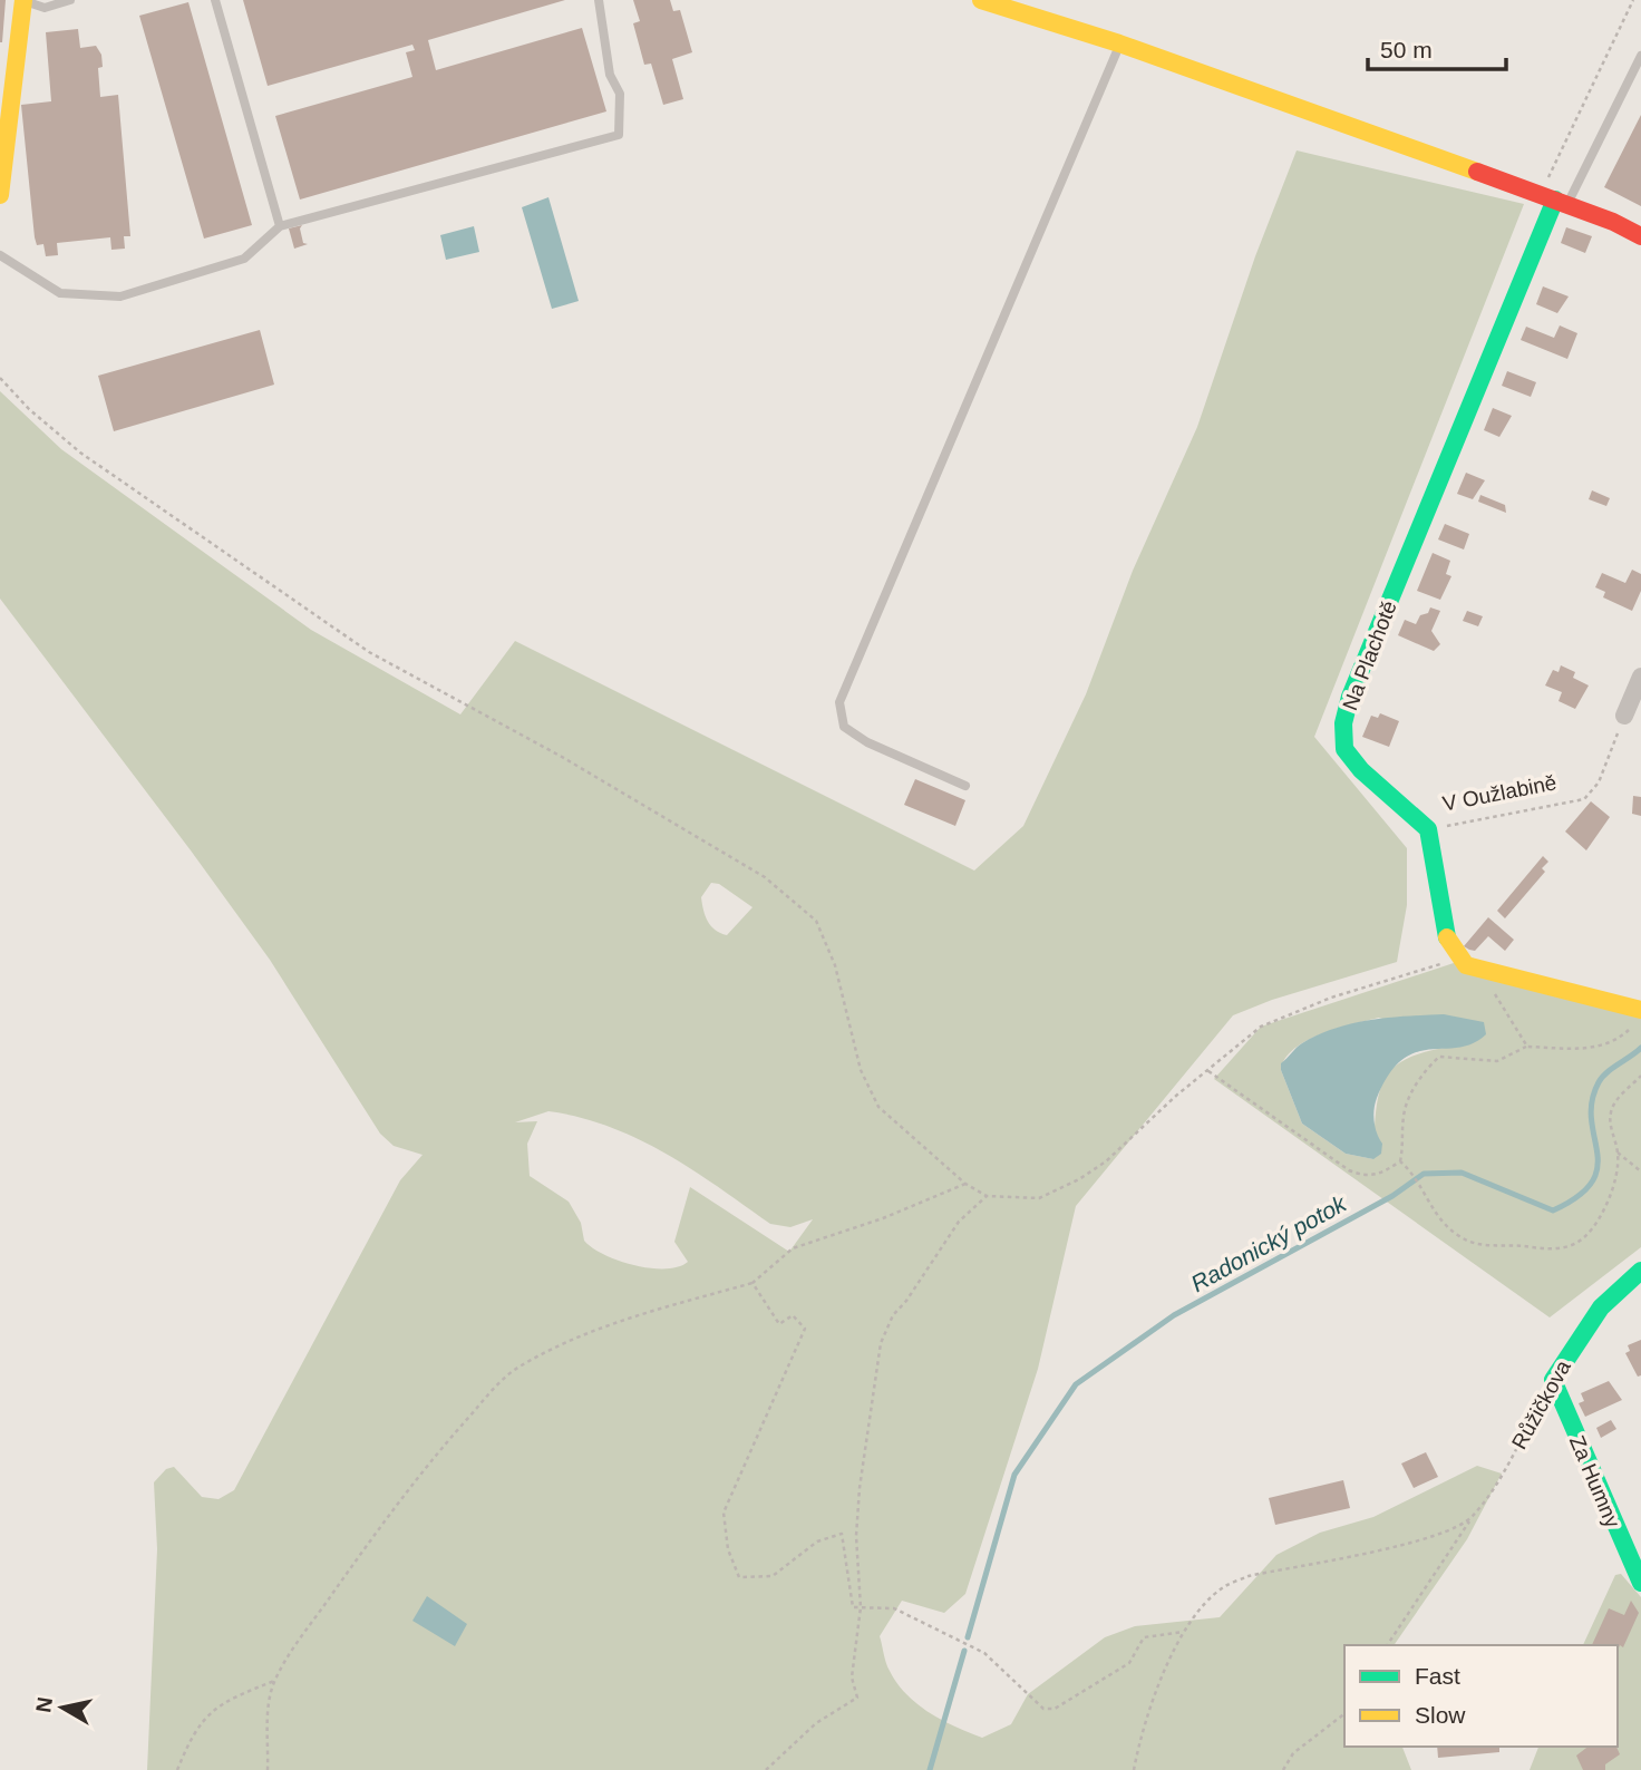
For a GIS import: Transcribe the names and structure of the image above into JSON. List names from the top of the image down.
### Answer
{
  "streets": {
    "street": ["Na Plachotě", "Růžičkova", "Za Humny"],
    "path": ["V Oužlabině"]
  },
  "crossings": [
    ["Na Plachotě", "V Oužlabině"],
    ["Růžičkova", "Za Humny"]
  ],
  "water": ["Radonický potok"],
  "legend": ["Fast", "Slow"],
  "scale_bar": "50 m",
  "north": "left"
}
